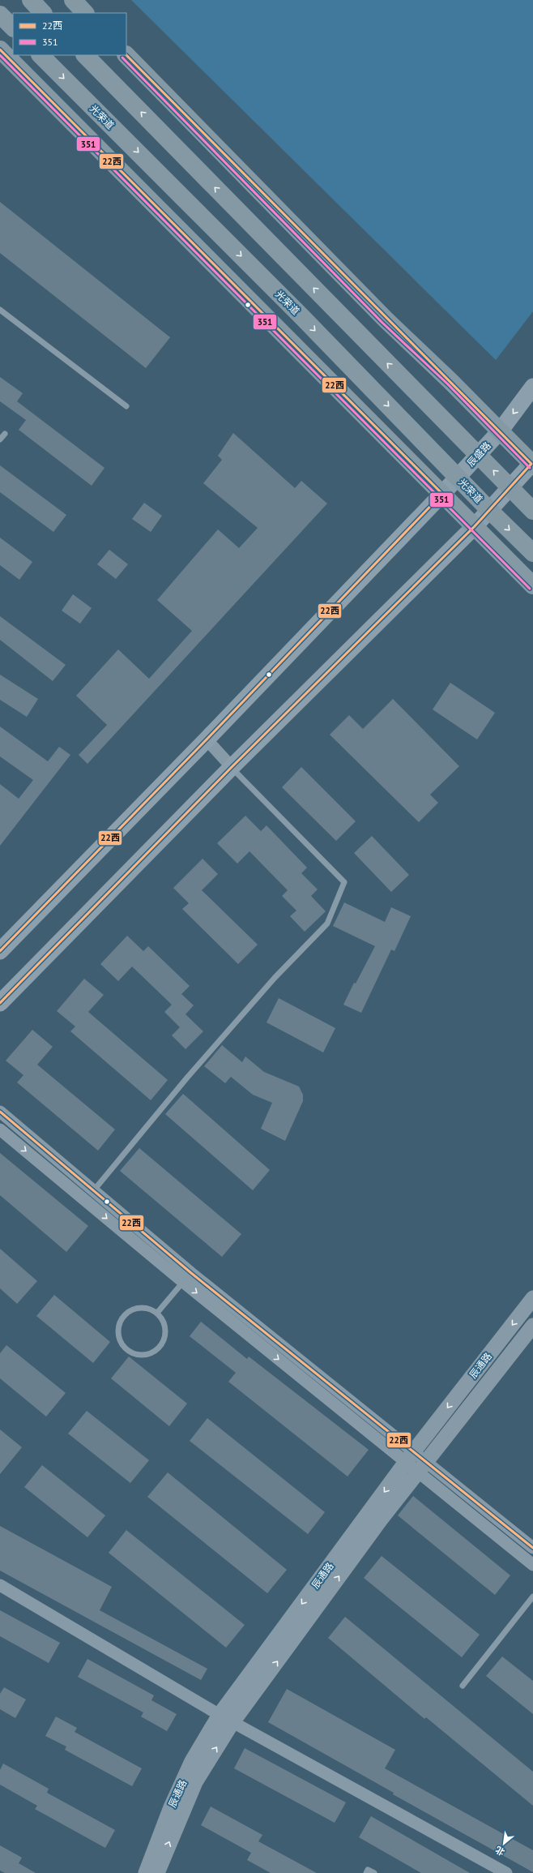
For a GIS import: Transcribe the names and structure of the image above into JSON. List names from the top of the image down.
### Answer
{
  "streets": {
    "main road": ["光荣道", "辰盛路"],
    "street": ["辰通路"]
  },
  "lines": ["transit line 22西", "transit line 351"],
  "legend": ["22西", "351"],
  "north": "bottom left"
}
